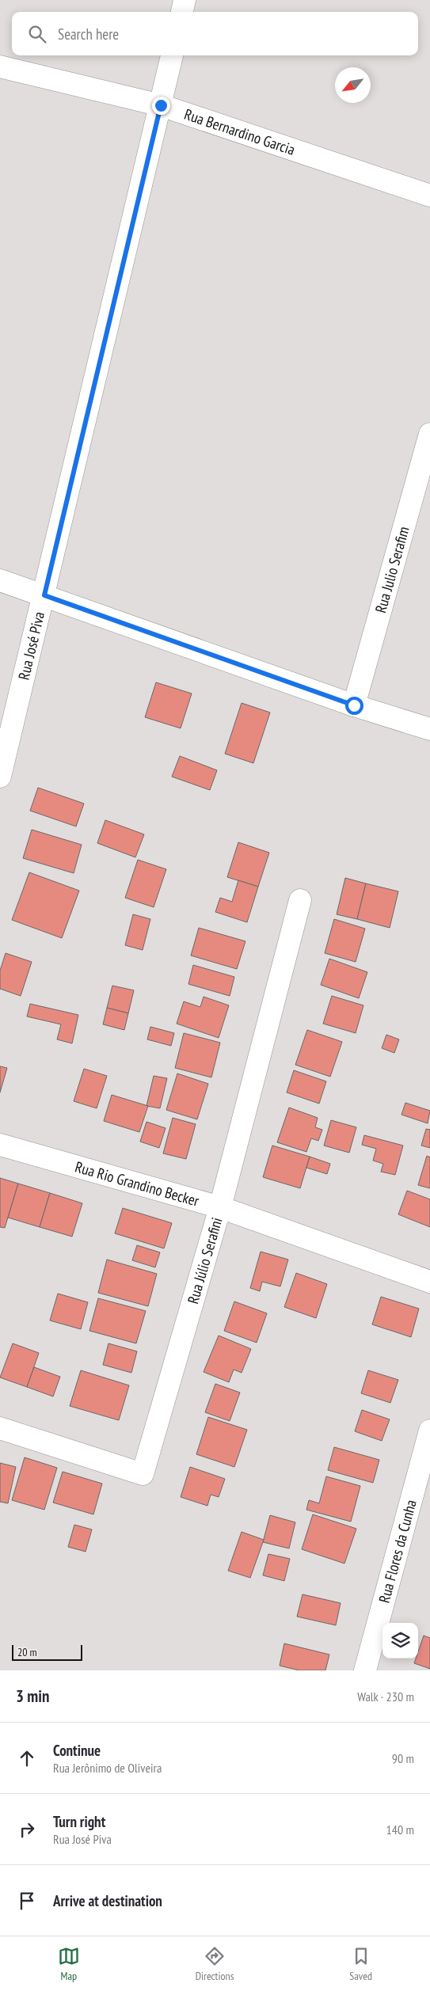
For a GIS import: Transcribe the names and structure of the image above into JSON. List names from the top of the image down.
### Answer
{
  "streets": {
    "street": [
      "Rua Bernardino Garcia",
      "Rua Julio Serafim",
      "Rua José Piva",
      "Rua Rio Grandino Becker",
      "Rua Júlio Serafini",
      "Rua Flores da Cunha"
    ]
  },
  "crossings": [
    ["Rua Bernardino Garcia", "Rua José Piva"],
    ["Rua Rio Grandino Becker", "Rua Júlio Serafini"]
  ],
  "scale_bar": "20 m",
  "north": "bottom left",
  "page": {
    "search": "Search here",
    "scale": "20 m",
    "heading": ["3 min", "Walk · 230 m"],
    "list": [
      ["Continue", "Rua Jerônimo de Oliveira", "90 m"],
      ["Turn right", "Rua José Piva", "140 m"],
      "Arrive at destination"
    ],
    "nav": ["Map", "Directions", "Saved"]
  }
}
